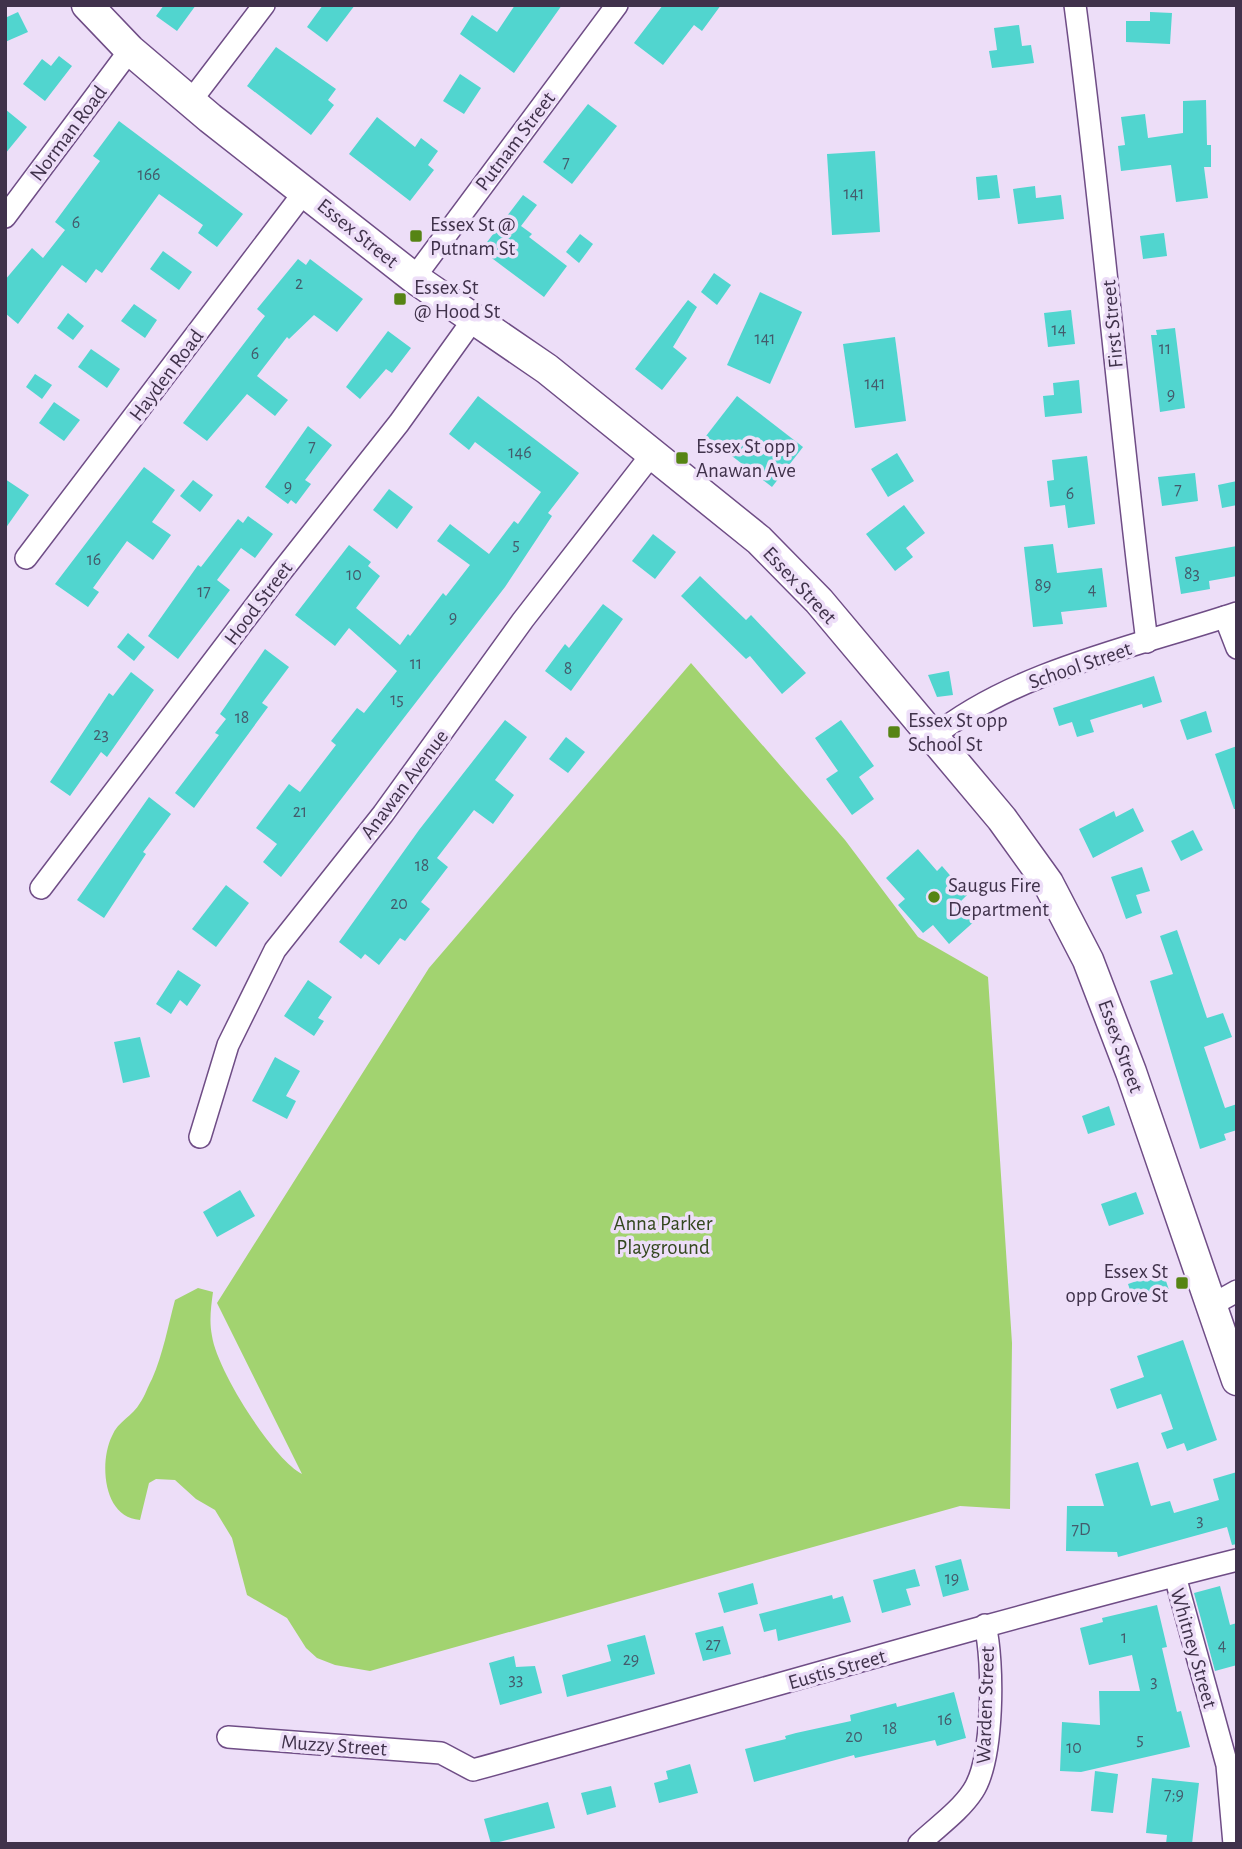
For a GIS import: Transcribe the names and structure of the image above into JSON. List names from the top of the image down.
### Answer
{
  "streets": {
    "main road": ["Essex Street"],
    "street": [
      "Norman Road",
      "Putnam Street",
      "First Street",
      "Hayden Road",
      "Hood Street",
      "School Street",
      "Anawan Avenue",
      "Whitney Street",
      "Eustis Street",
      "Warden Street",
      "Muzzy Street"
    ]
  },
  "crossings": [
    ["Norman Road", "Essex Street"],
    ["Putnam Street", "Essex Street"],
    ["Essex Street", "Hayden Road"],
    ["Essex Street", "Hood Street"],
    ["Essex Street", "School Street"],
    ["Essex Street", "Anawan Avenue"],
    ["First Street", "School Street"],
    ["Whitney Street", "Eustis Street"],
    ["Eustis Street", "Warden Street"],
    ["Eustis Street", "Muzzy Street"]
  ],
  "parks": ["Anna Parker Playground"],
  "places": {
    "transit": [
      "Essex St @ Putnam St",
      "Essex St @ Hood St",
      "Essex St opp Anawan Ave",
      "Essex St opp School St",
      "Essex St opp Grove St"
    ],
    "other": ["Saugus Fire Department"]
  },
  "house_numbers": [
    "7",
    "166",
    "141",
    "6",
    "2",
    "14",
    "141",
    "11",
    "6",
    "141",
    "9",
    "7",
    "146",
    "9",
    "7",
    "6",
    "5",
    "16",
    "83",
    "10",
    "89",
    "4",
    "17",
    "9",
    "11",
    "8",
    "15",
    "18",
    "23",
    "21",
    "18",
    "20",
    "3",
    "7D",
    "19",
    "1",
    "27",
    "4",
    "29",
    "33",
    "3",
    "16",
    "18",
    "20",
    "5",
    "10",
    "7;9"
  ]
}
